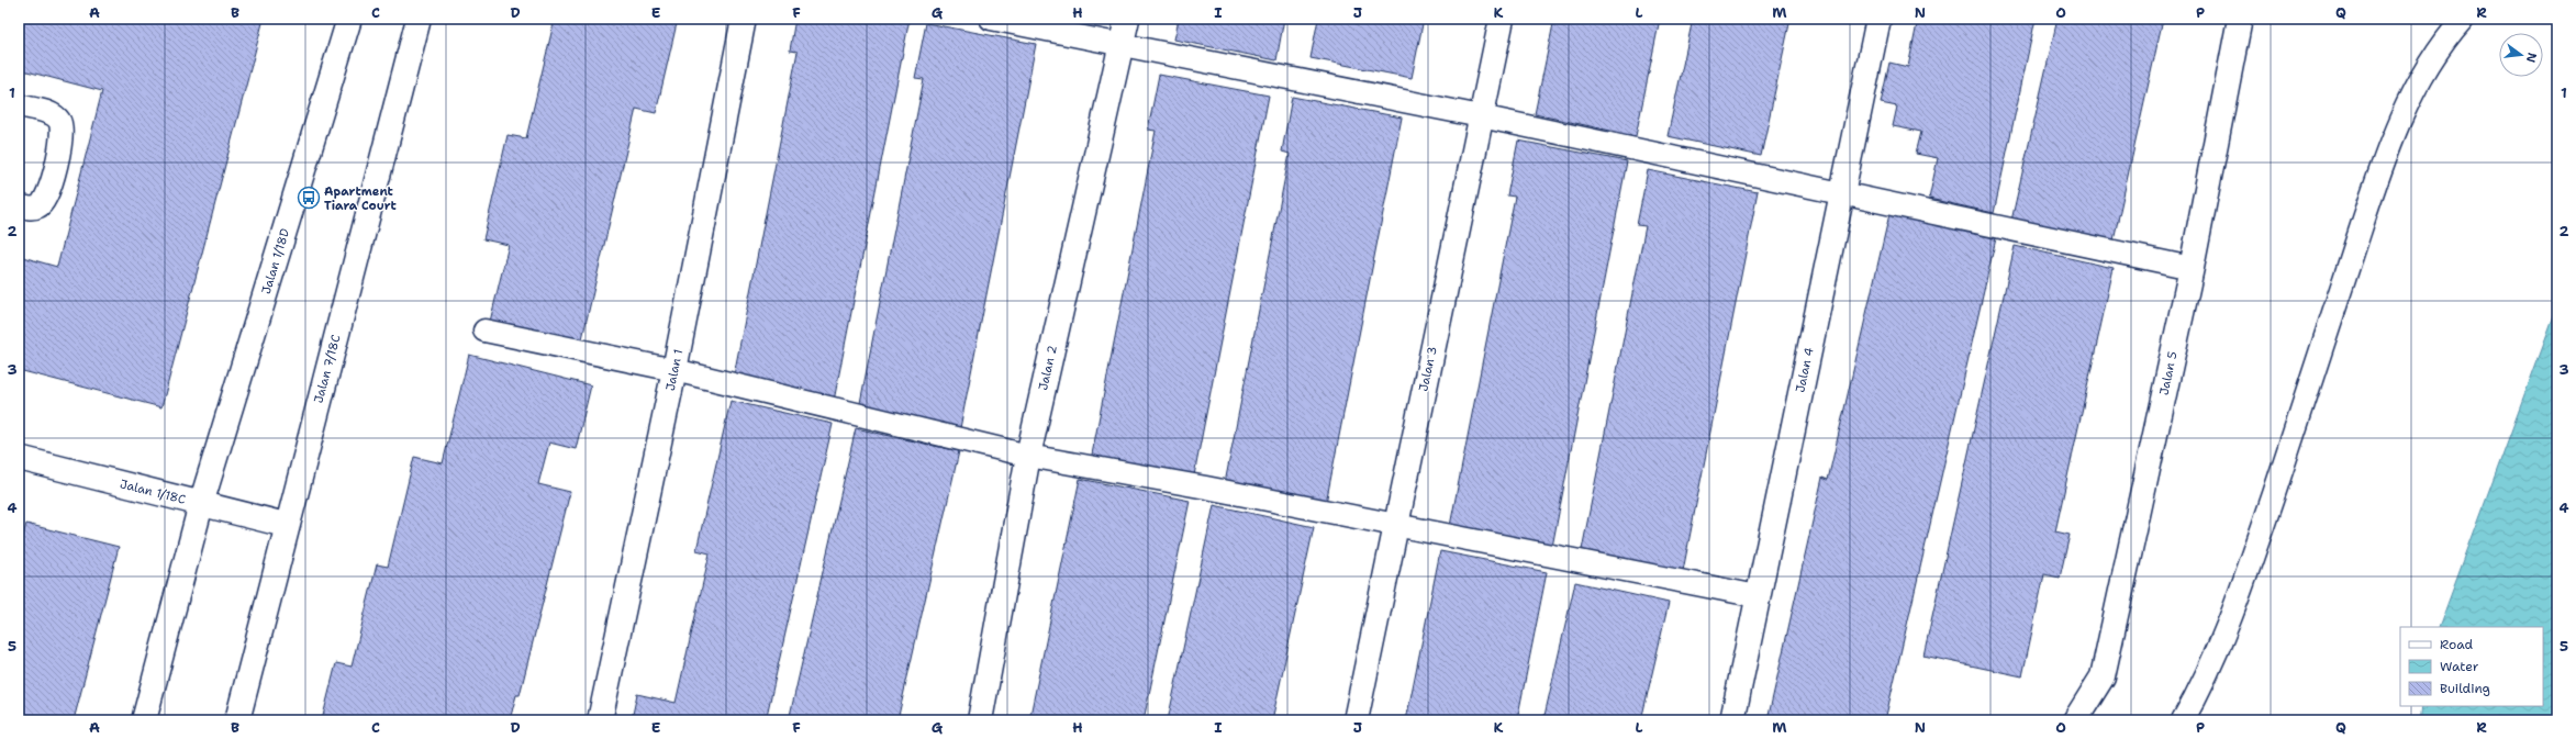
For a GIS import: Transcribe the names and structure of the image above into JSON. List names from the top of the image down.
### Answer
{
  "streets": {
    "street": [
      "Jalan 1/18D",
      "Jalan 2",
      "Jalan 7/18C",
      "Jalan 3",
      "Jalan 1",
      "Jalan 4",
      "Jalan 5",
      "Jalan 1/18C"
    ]
  },
  "crossings": [
    ["Jalan 1/18D", "Jalan 1/18C"],
    ["Jalan 7/18C", "Jalan 1/18C"]
  ],
  "places": {
    "bus stop": ["Apartment Tiara Court"]
  },
  "legend": ["Road", "Water", "Building"],
  "north": "right",
  "grid": {
    "columns": [
      "A",
      "B",
      "C",
      "D",
      "E",
      "F",
      "G",
      "H",
      "I",
      "J",
      "K",
      "L",
      "M",
      "N",
      "O",
      "P",
      "Q",
      "R"
    ],
    "rows": [
      "1",
      "2",
      "3",
      "4",
      "5"
    ]
  }
}
